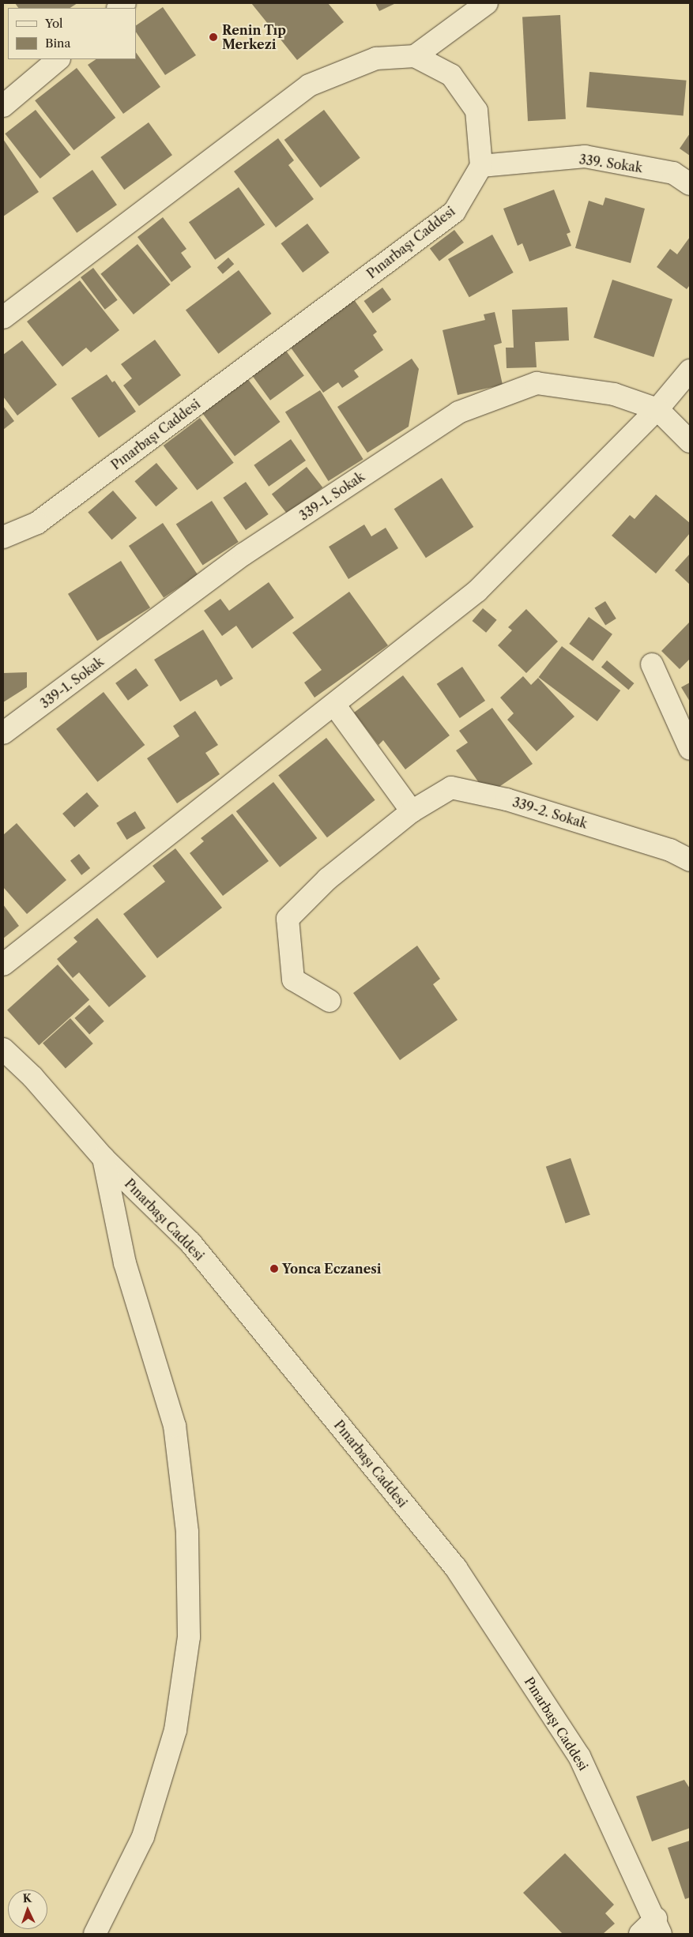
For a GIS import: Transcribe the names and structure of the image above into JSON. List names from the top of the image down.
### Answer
{
  "streets": {
    "street": [
      "339. Sokak",
      "Pınarbaşı Caddesi",
      "339-1. Sokak",
      "339-2. Sokak"
    ]
  },
  "crossings": [
    ["339. Sokak", "Pınarbaşı Caddesi"]
  ],
  "places": ["Renin Tıp Merkezi", "Yonca Eczanesi"],
  "legend": ["Yol", "Bina"],
  "north": "top"
}
